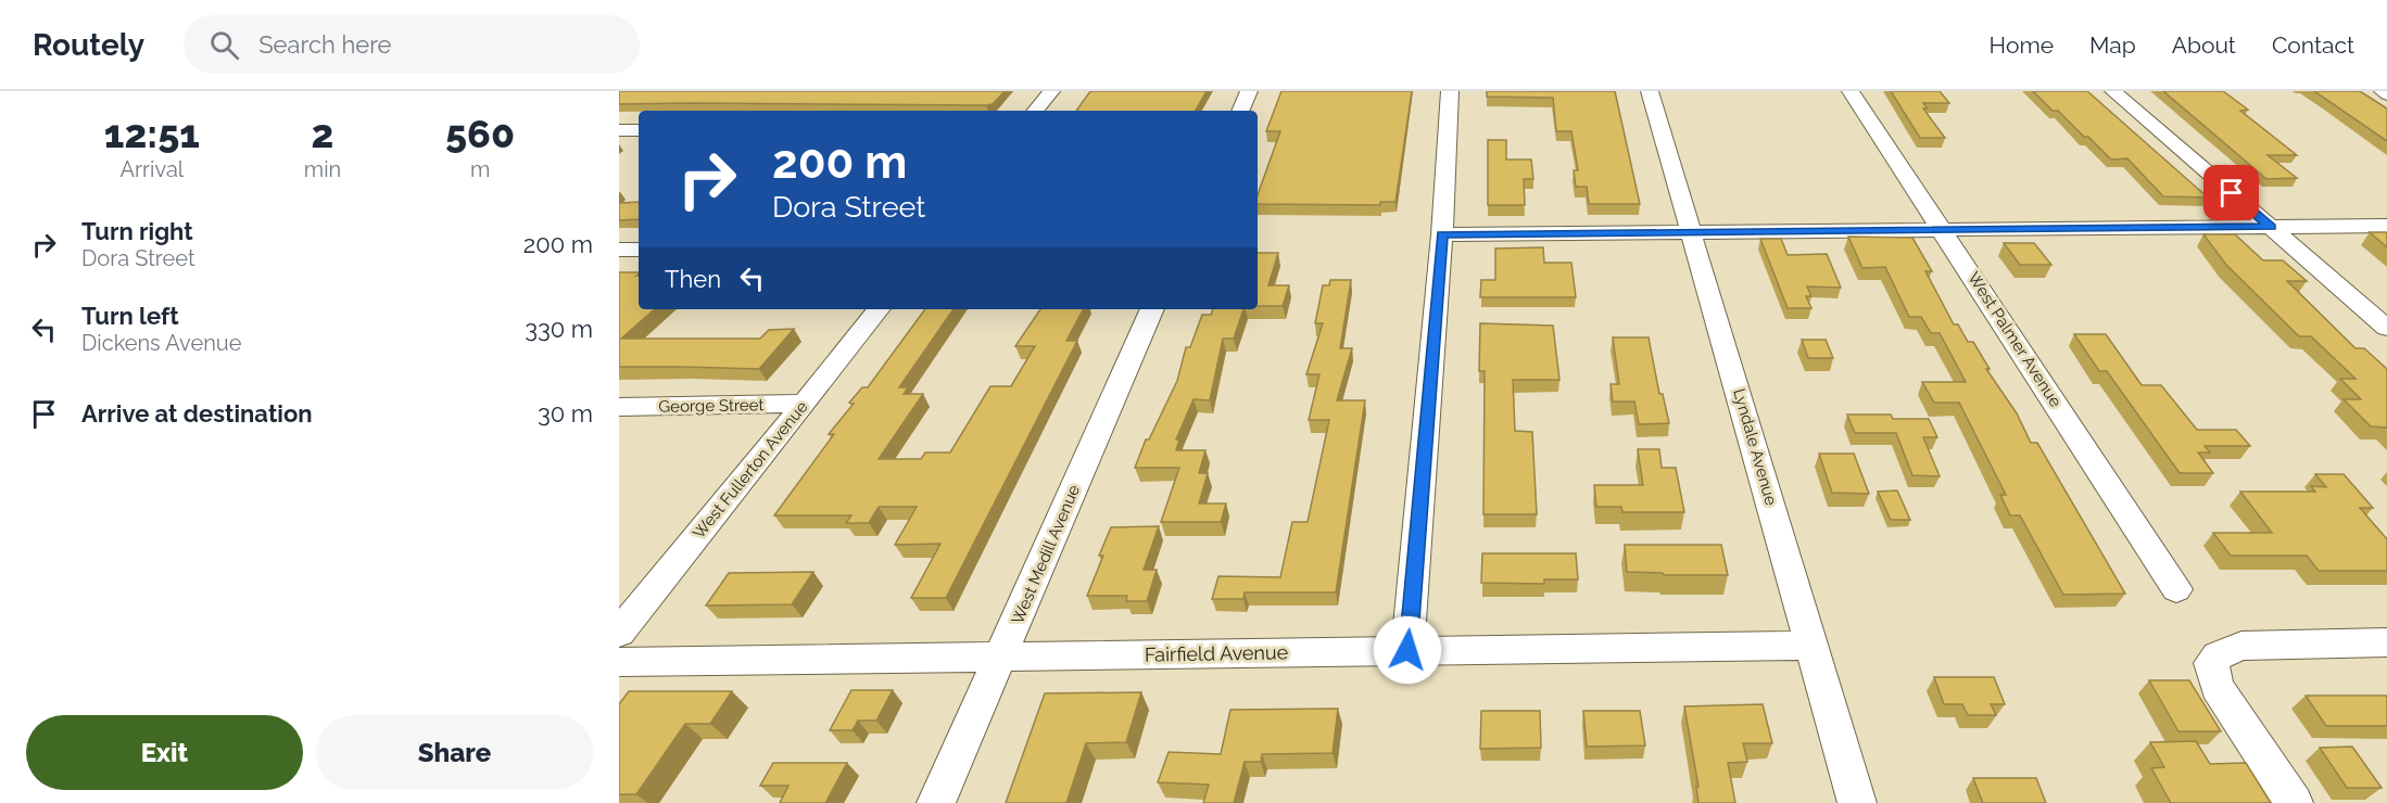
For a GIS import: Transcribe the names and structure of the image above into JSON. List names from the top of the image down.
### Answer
{
  "streets": {
    "street": [
      "West Palmer Avenue",
      "George Street",
      "Lyndale Avenue",
      "West Fullerton Avenue",
      "West Medill Avenue",
      "Fairfield Avenue"
    ]
  },
  "crossings": [
    ["George Street", "West Fullerton Avenue"],
    ["Lyndale Avenue", "Fairfield Avenue"],
    ["West Medill Avenue", "Fairfield Avenue"]
  ],
  "page": {
    "header": "Routely",
    "search": "Search here",
    "nav": [
      "Home",
      "Map",
      "About",
      "Contact"
    ],
    "eta": [
      "12:51",
      "Arrival",
      "2",
      "min",
      "560",
      "m"
    ],
    "turn": ["200 m", "Dora Street"],
    "list": [
      {
        "name": "Turn right",
        "note": "Dora Street",
        "value": "200 m"
      },
      {
        "name": "Turn left",
        "note": "Dickens Avenue",
        "value": "330 m"
      },
      {
        "name": "Arrive at destination",
        "value": "30 m"
      }
    ],
    "then": "Then",
    "buttons": ["Exit", "Share"]
  }
}
